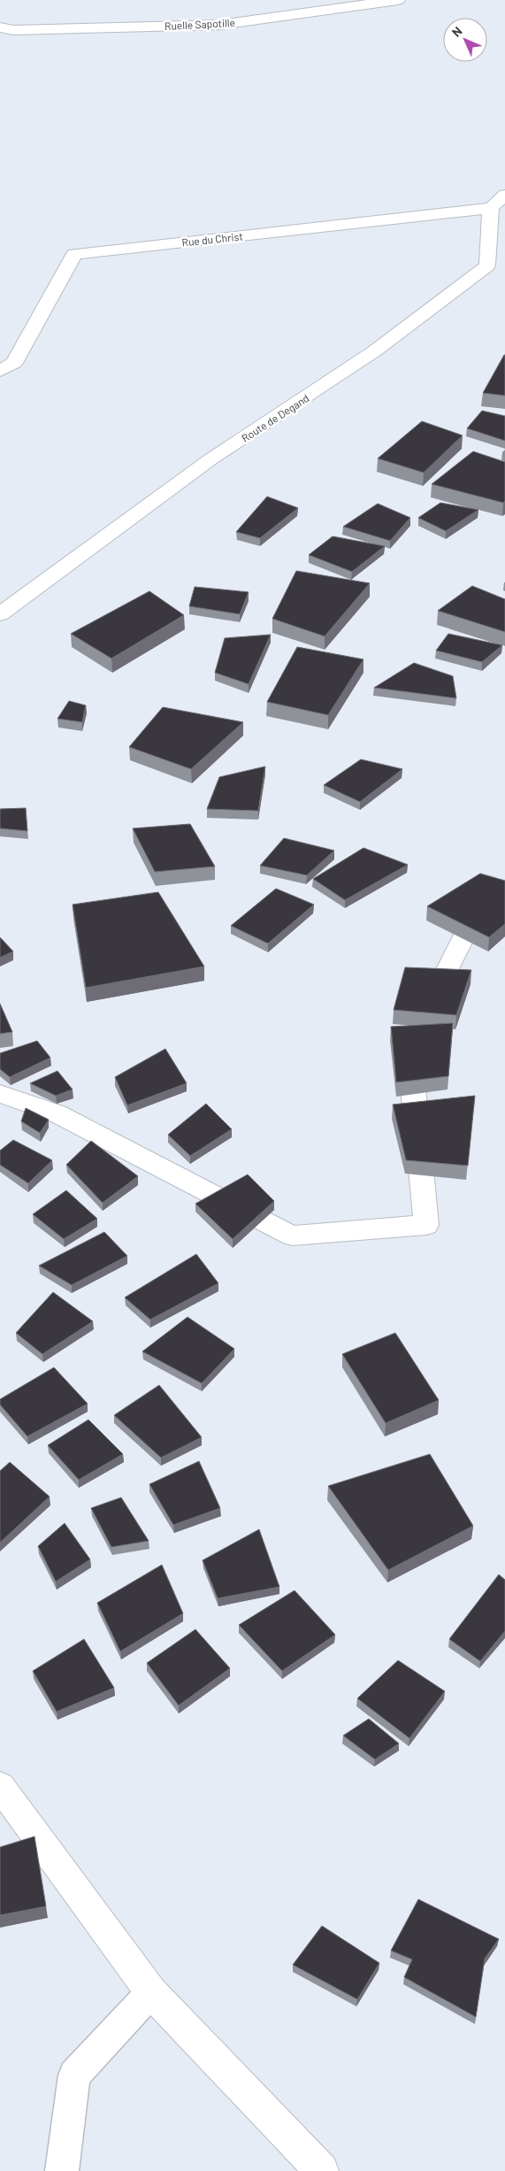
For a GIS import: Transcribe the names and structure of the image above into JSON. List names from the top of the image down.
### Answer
{
  "streets": {
    "street": ["Ruelle Sapotille", "Rue du Christ", "Route de Degand"]
  },
  "crossings": [
    ["Rue du Christ", "Route de Degand"]
  ],
  "north": "top left"
}
